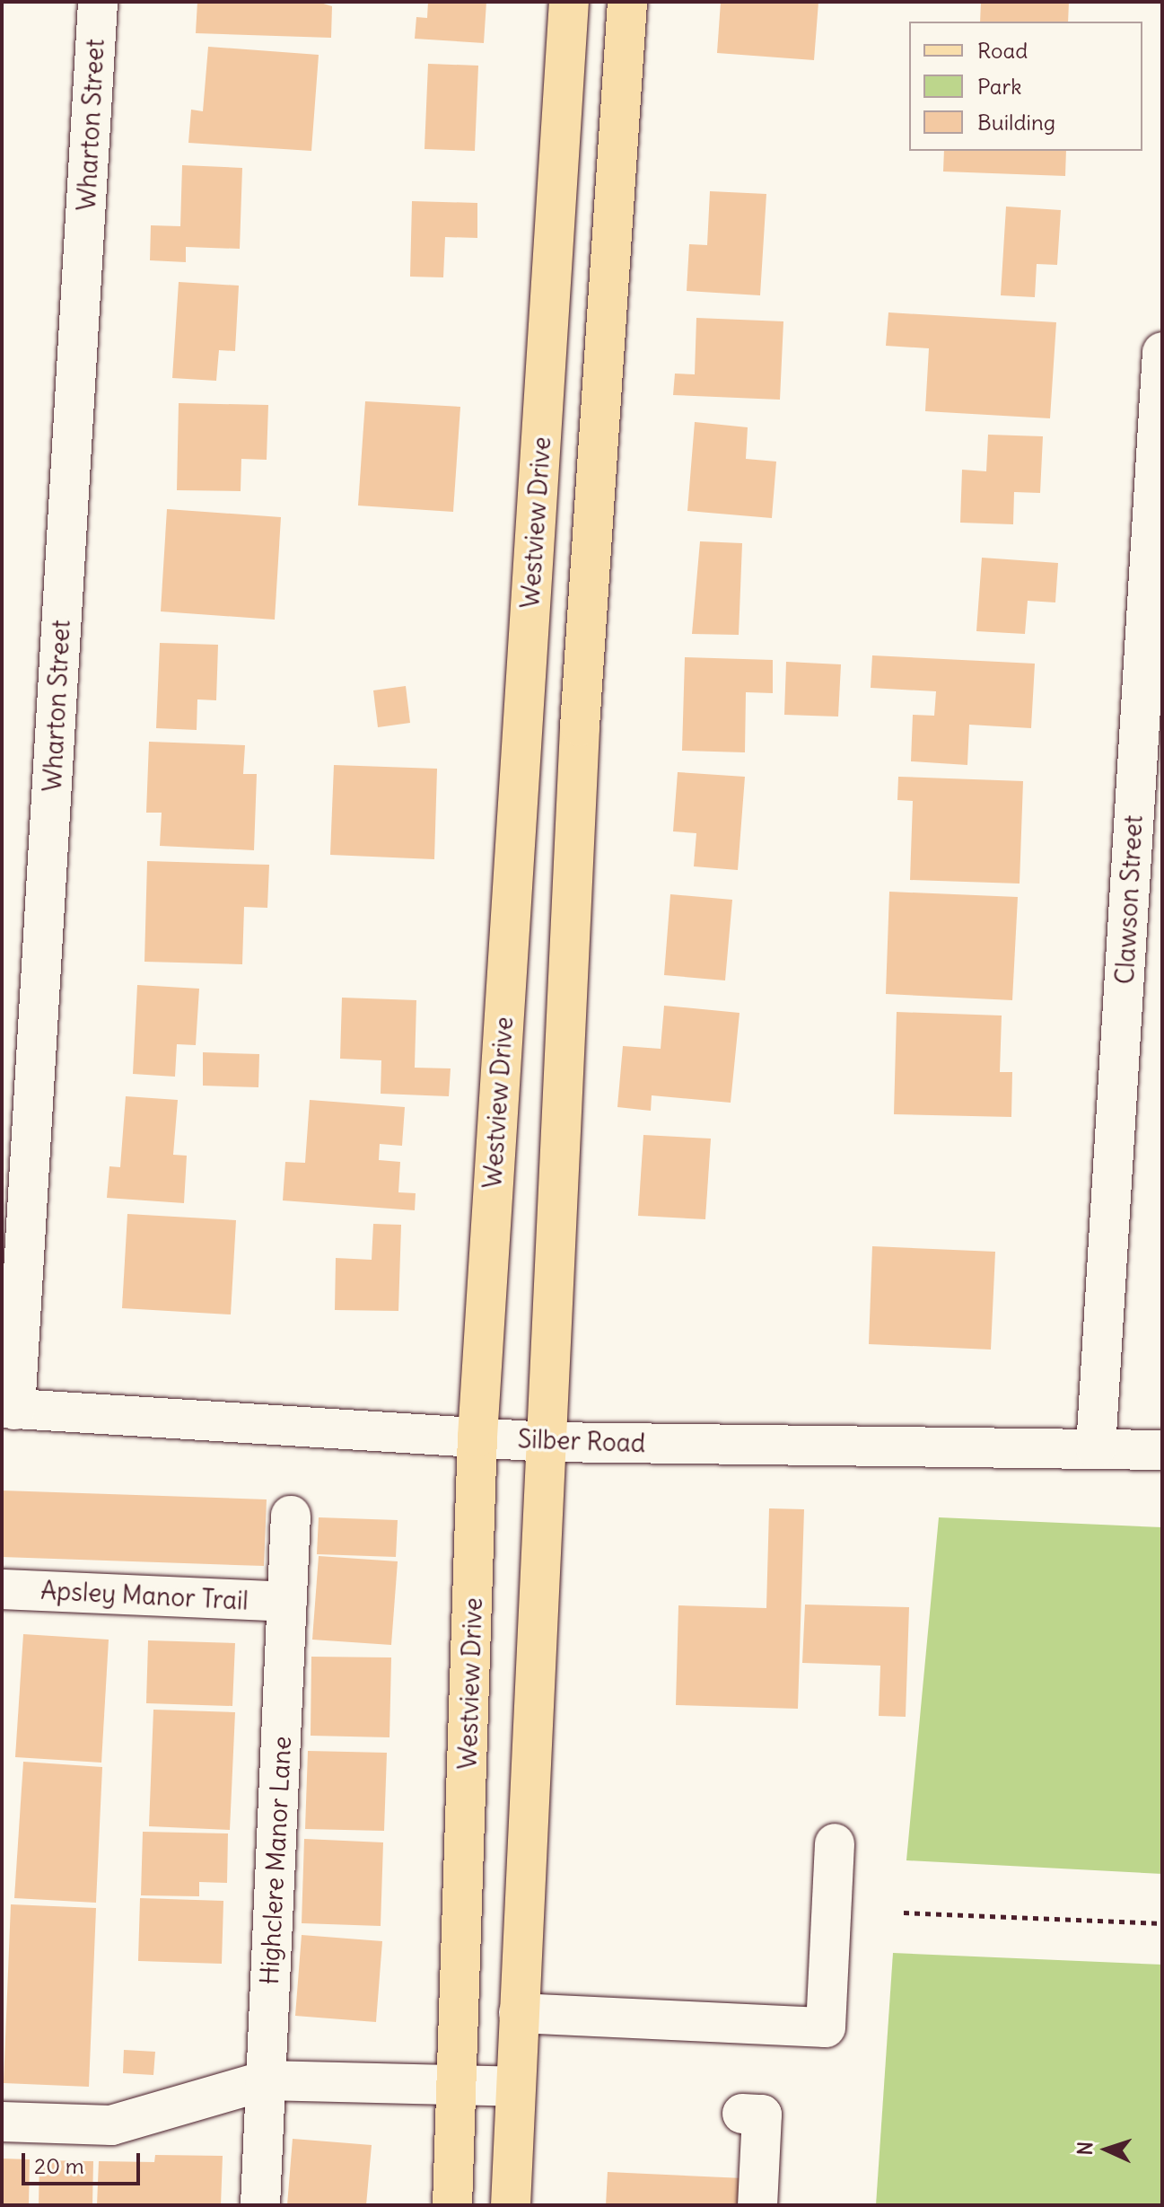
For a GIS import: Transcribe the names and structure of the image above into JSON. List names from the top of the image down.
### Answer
{
  "streets": {
    "main road": ["Westview Drive"],
    "street": [
      "Wharton Street",
      "Clawson Street",
      "Silber Road",
      "Apsley Manor Trail",
      "Highclere Manor Lane"
    ]
  },
  "crossings": [
    ["Wharton Street", "Silber Road"],
    ["Westview Drive", "Silber Road"],
    ["Clawson Street", "Silber Road"],
    ["Apsley Manor Trail", "Highclere Manor Lane"]
  ],
  "legend": ["Road", "Park", "Building"],
  "scale_bar": "20 m",
  "north": "left"
}
